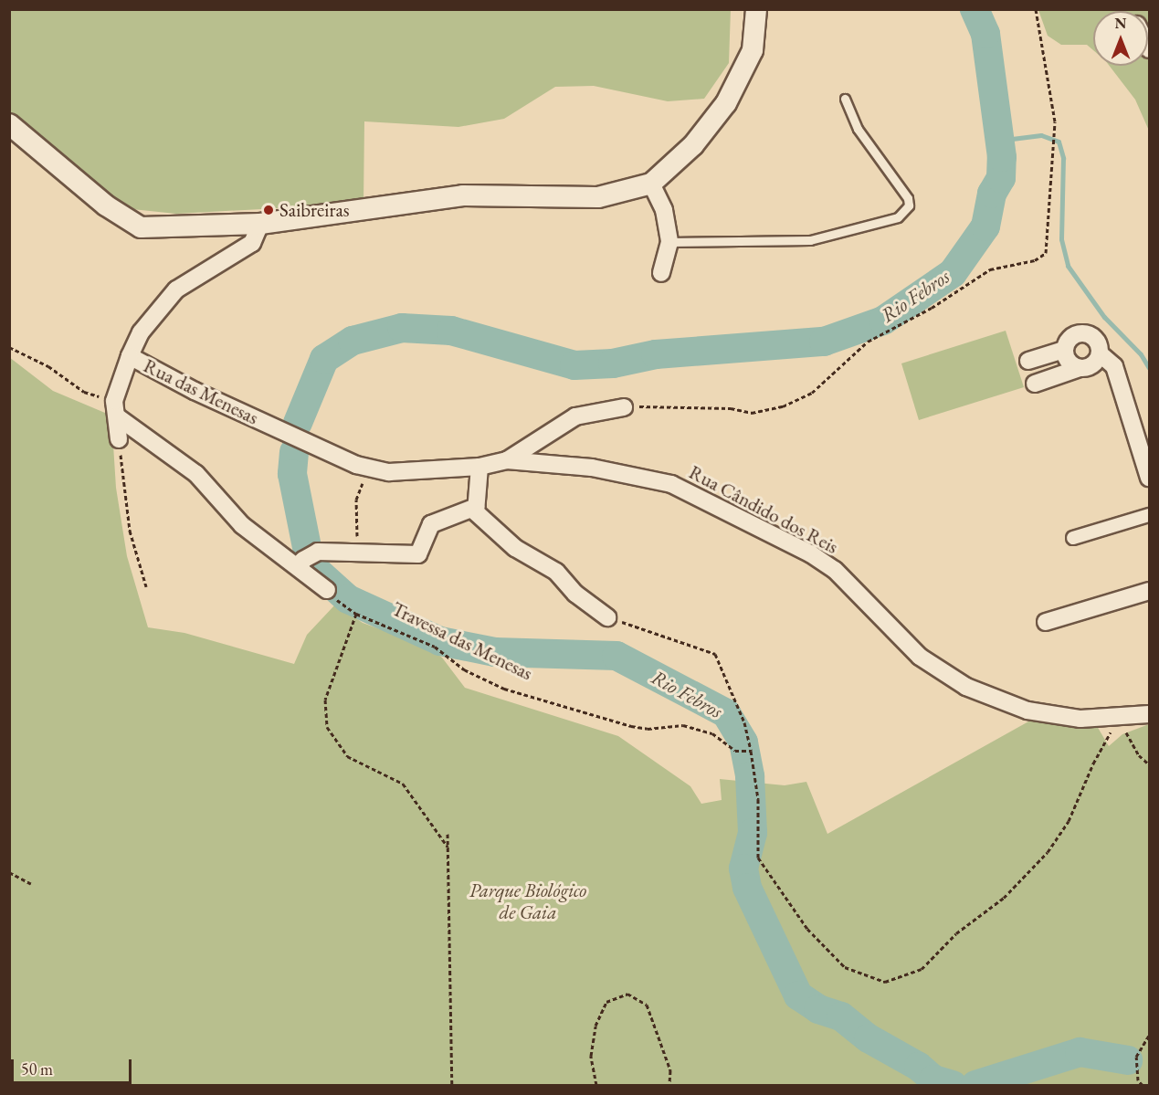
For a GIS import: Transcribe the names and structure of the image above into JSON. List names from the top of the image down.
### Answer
{
  "streets": {
    "street": ["Rua das Menesas", "Rua Cândido dos Reis"],
    "path": ["Travessa das Menesas"]
  },
  "crossings": [
    ["Rua das Menesas", "Rua Cândido dos Reis"]
  ],
  "water": ["Rio Febros"],
  "parks": ["Parque Biológico de Gaia"],
  "places": ["Saibreiras"],
  "scale_bar": "50 m",
  "north": "top"
}
